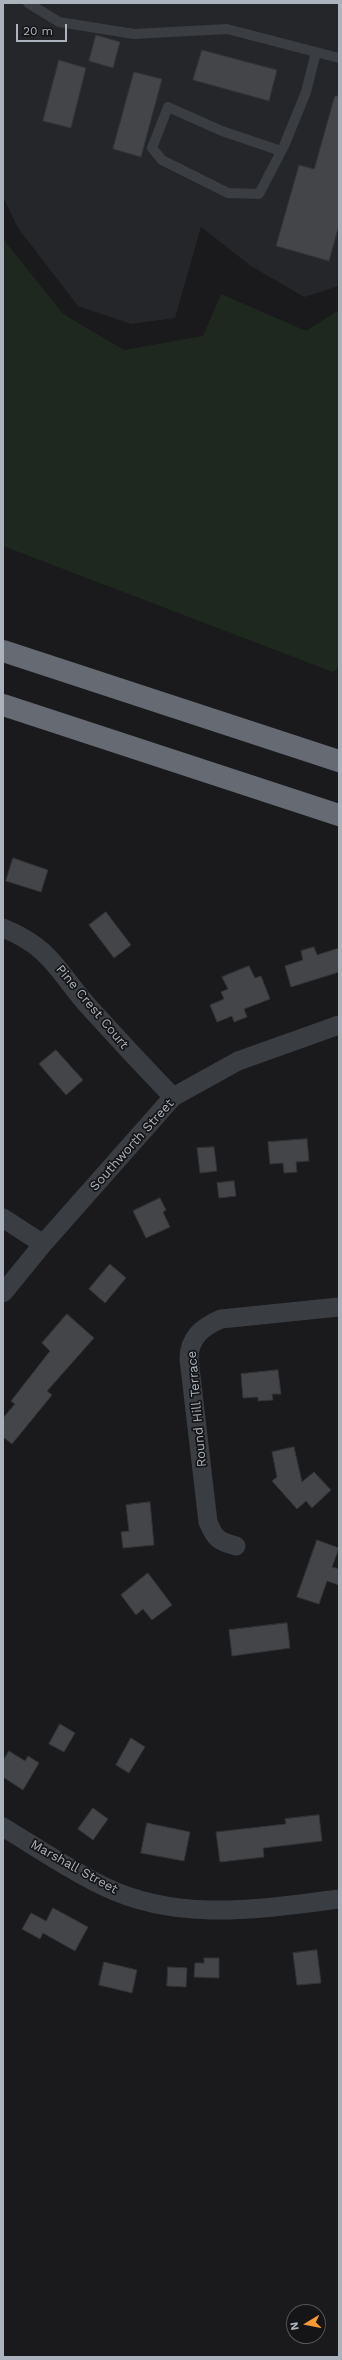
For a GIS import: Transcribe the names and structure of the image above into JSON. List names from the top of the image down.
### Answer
{
  "streets": {
    "street": [
      "Pine Crest Court",
      "Southworth Street",
      "Round Hill Terrace",
      "Marshall Street"
    ]
  },
  "crossings": [
    ["Pine Crest Court", "Southworth Street"]
  ],
  "scale_bar": "20 m",
  "north": "left"
}
